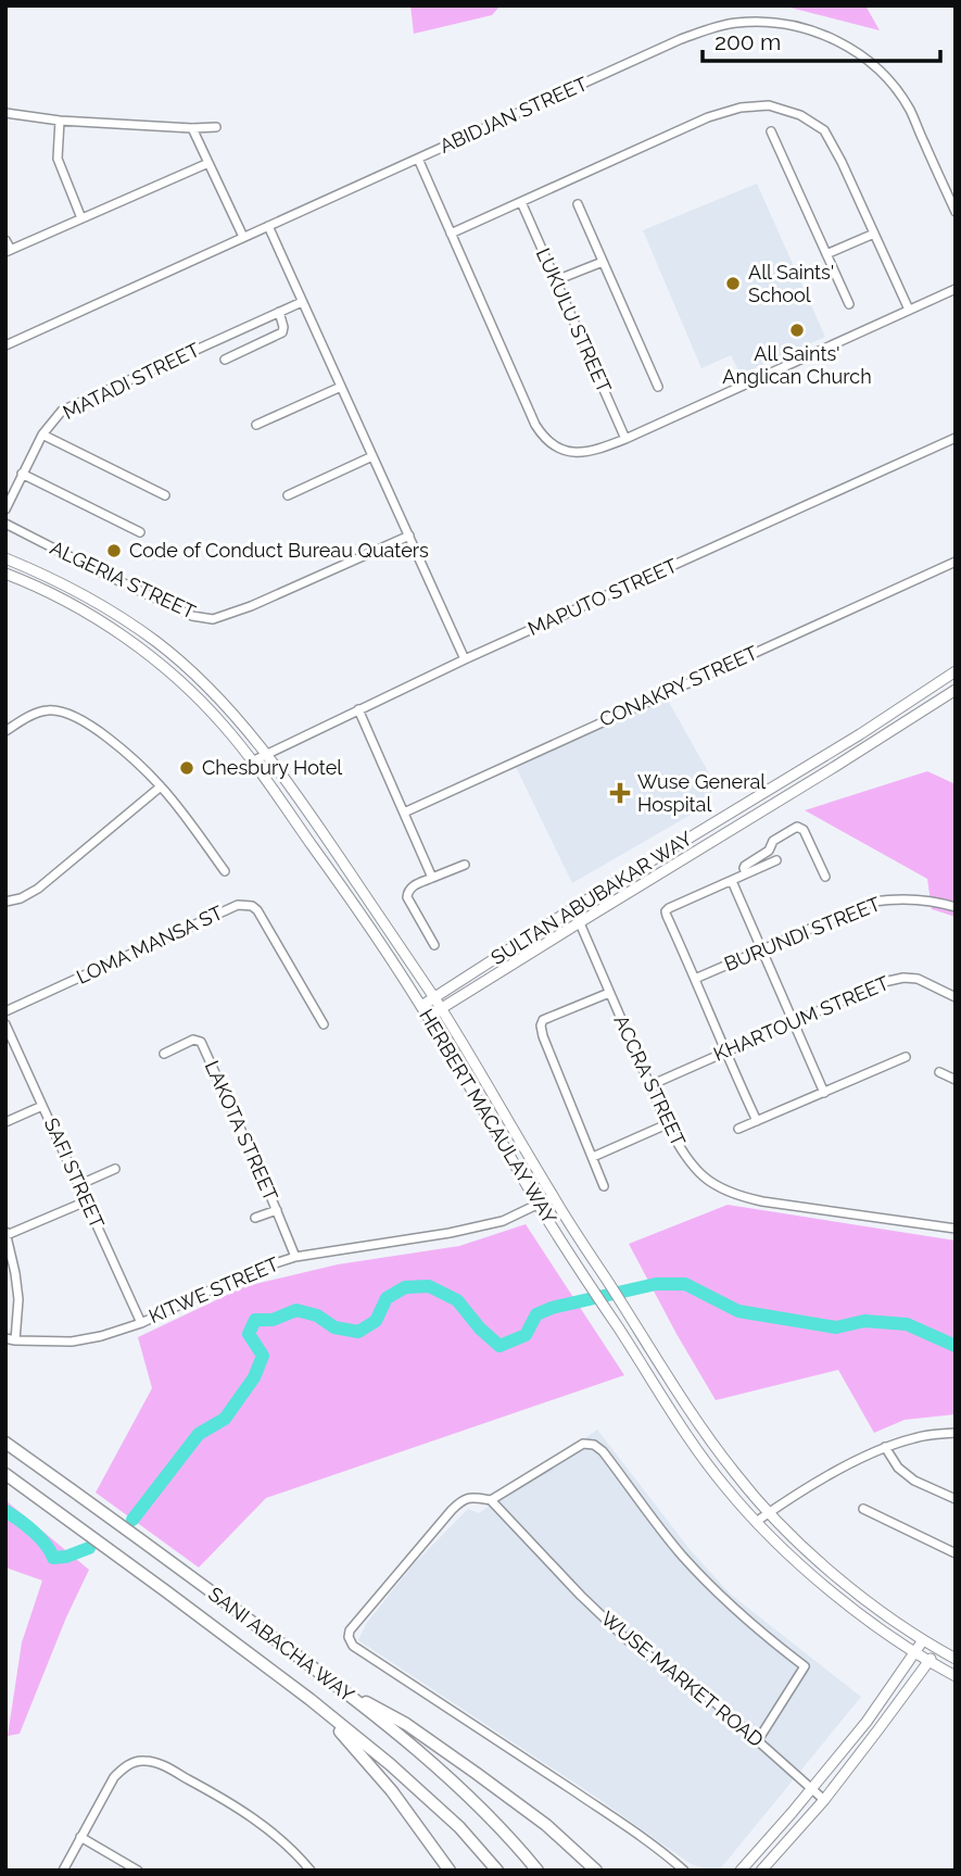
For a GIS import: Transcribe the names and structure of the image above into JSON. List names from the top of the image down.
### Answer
{
  "streets": {
    "highway": ["SANI ABACHA WAY"],
    "main road": ["SULTAN ABUBAKAR WAY", "HERBERT MACAULAY WAY"],
    "street": [
      "ABIDJAN STREET",
      "LUKULU STREET",
      "MATADI STREET",
      "ALGERIA STREET",
      "MAPUTO STREET",
      "CONAKRY STREET",
      "BURUNDI STREET",
      "LOMA MANSA ST",
      "KHARTOUM STREET",
      "ACCRA STREET",
      "LAKOTA STREET",
      "SAFI STREET",
      "KITWE STREET",
      "WUSE MARKET ROAD"
    ]
  },
  "crossings": [
    ["MAPUTO STREET", "HERBERT MACAULAY WAY"],
    ["SULTAN ABUBAKAR WAY", "ACCRA STREET"],
    ["SULTAN ABUBAKAR WAY", "HERBERT MACAULAY WAY"],
    ["KHARTOUM STREET", "ACCRA STREET"],
    ["HERBERT MACAULAY WAY", "KITWE STREET"],
    ["LAKOTA STREET", "KITWE STREET"],
    ["SAFI STREET", "KITWE STREET"]
  ],
  "places": {
    "other": [
      "All Saints' School",
      "All Saints' Anglican Church",
      "Code of Conduct Bureau Quaters",
      "Chesbury Hotel"
    ],
    "health": ["Wuse General Hospital"]
  },
  "scale_bar": "200 m"
}
